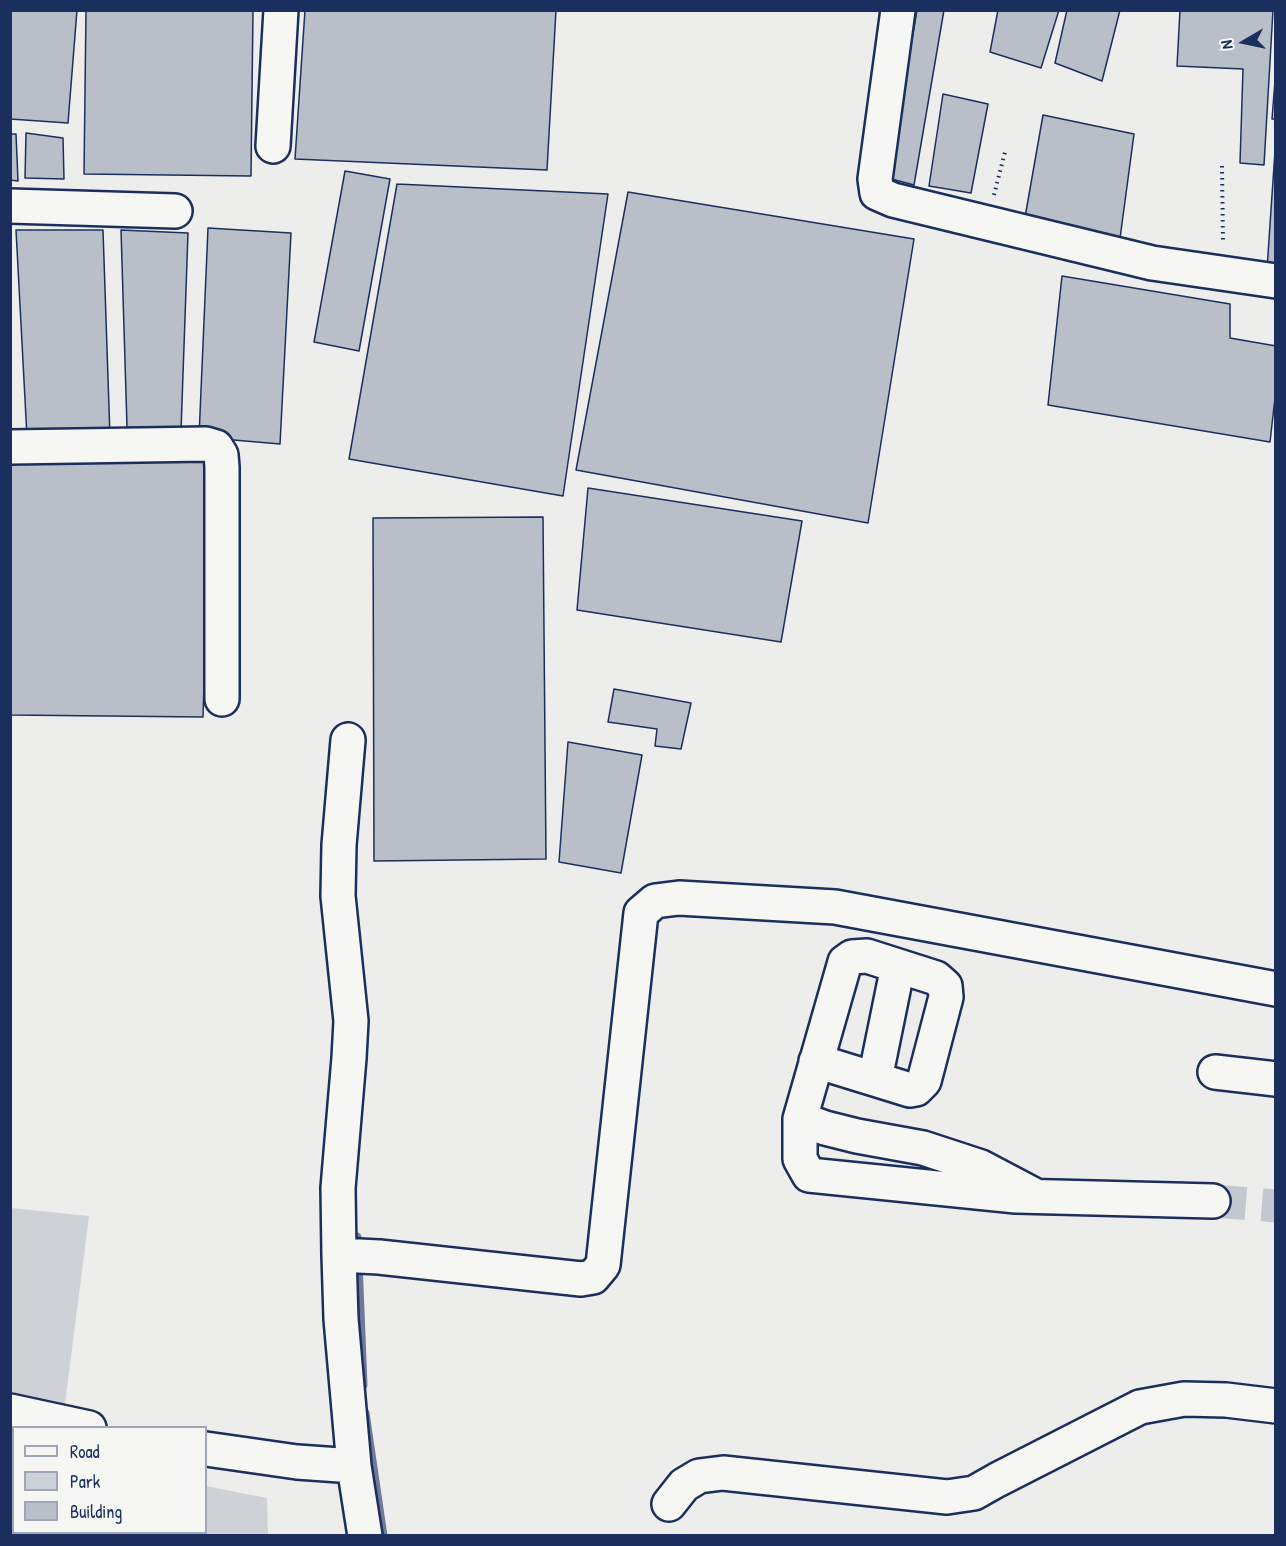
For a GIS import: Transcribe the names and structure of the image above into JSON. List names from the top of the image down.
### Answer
{
  "legend": ["Road", "Park", "Building"],
  "north": "left"
}
